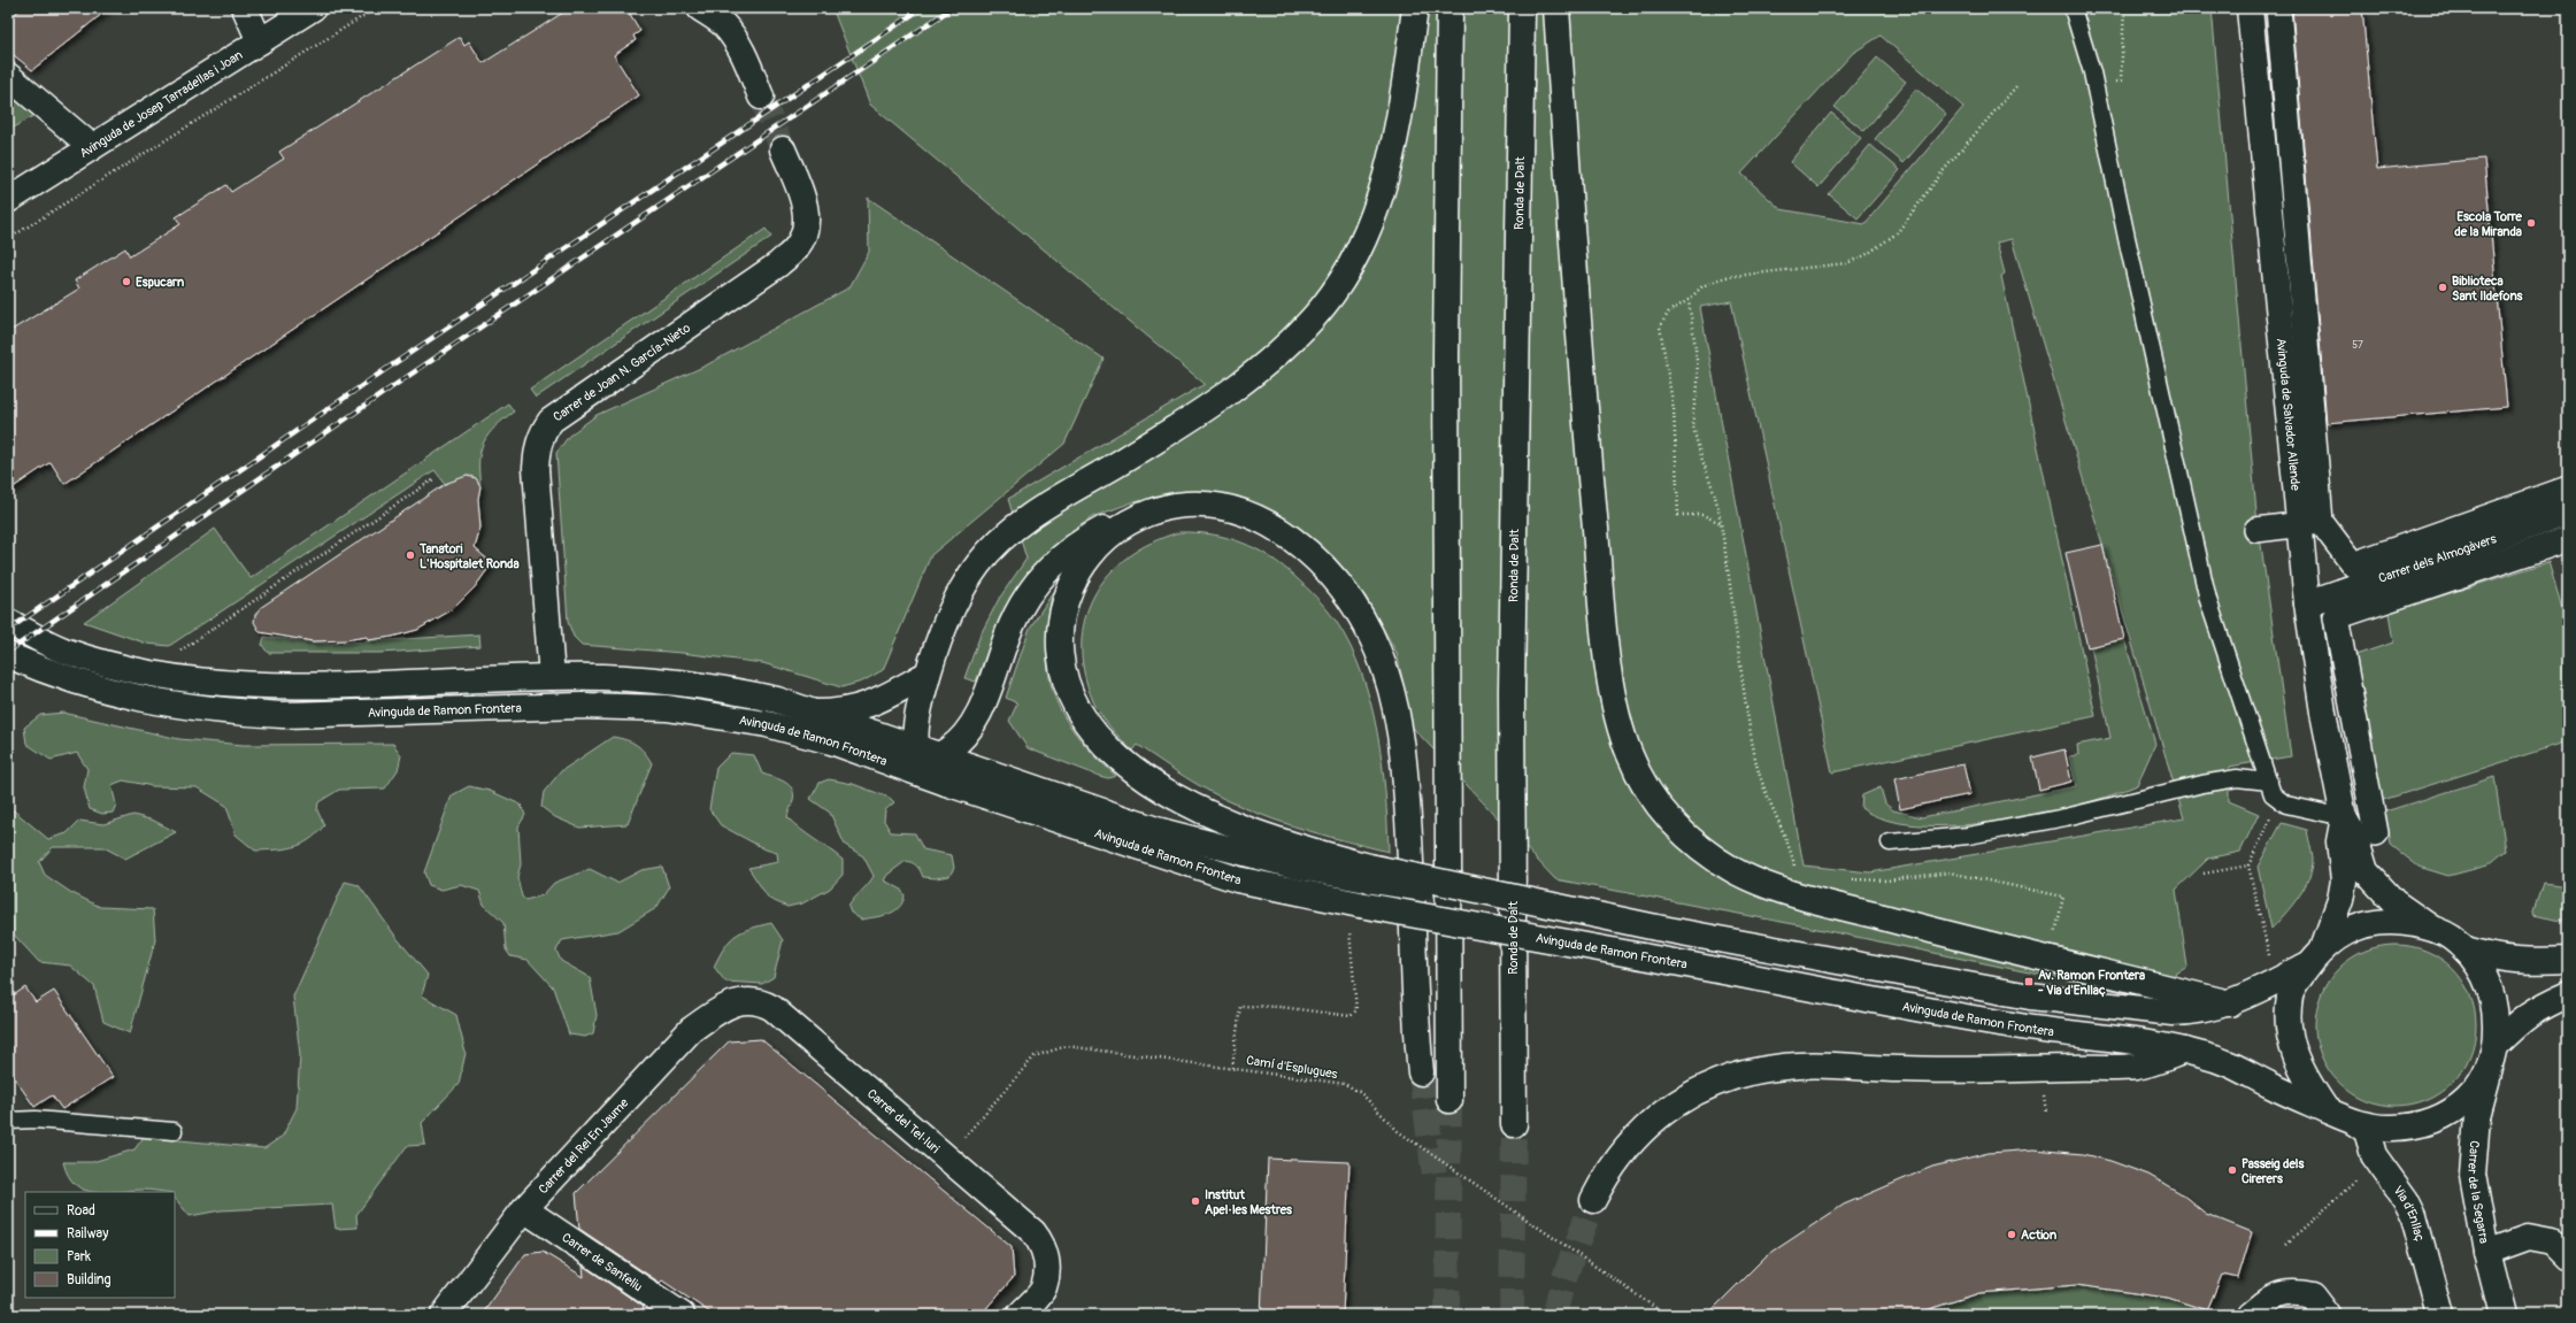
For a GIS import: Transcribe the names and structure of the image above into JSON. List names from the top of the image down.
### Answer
{
  "streets": {
    "main road": [
      "Avinguda de Josep Tarradellas i Joan",
      "Ronda de Dalt",
      "Carrer de Joan N. García-Nieto",
      "Avinguda de Salvador Allende",
      "Carrer dels Almogàvers",
      "Avinguda de Ramon Frontera",
      "Carrer del Tel·luri",
      "Carrer del Rei En Jaume",
      "Carrer de la Segarra",
      "Via d'Enllaç",
      "Carrer de Sanfeliu"
    ],
    "path": ["Camí d'Esplugues"]
  },
  "crossings": [
    ["Carrer de Joan N. García-Nieto", "Avinguda de Ramon Frontera"],
    ["Avinguda de Salvador Allende", "Carrer dels Almogàvers"],
    ["Avinguda de Ramon Frontera", "Carrer de la Segarra"],
    ["Avinguda de Ramon Frontera", "Via d'Enllaç"],
    ["Camí d'Esplugues", "Carrer del Tel·luri"],
    ["Carrer del Tel·luri", "Carrer del Rei En Jaume"],
    ["Carrer del Rei En Jaume", "Carrer de Sanfeliu"]
  ],
  "places": {
    "other": [
      "Escola Torre de la Miranda",
      "Espucarn",
      "Biblioteca Sant Ildefons",
      "Tanatori L'Hospitalet Ronda",
      "Passeig dels Cirerers",
      "Institut Apel·les Mestres",
      "Action"
    ],
    "transit": ["Av. Ramon Frontera - Via d'Enllaç"]
  },
  "house_numbers": ["57"],
  "legend": [
    "Road",
    "Railway",
    "Park",
    "Building"
  ]
}
